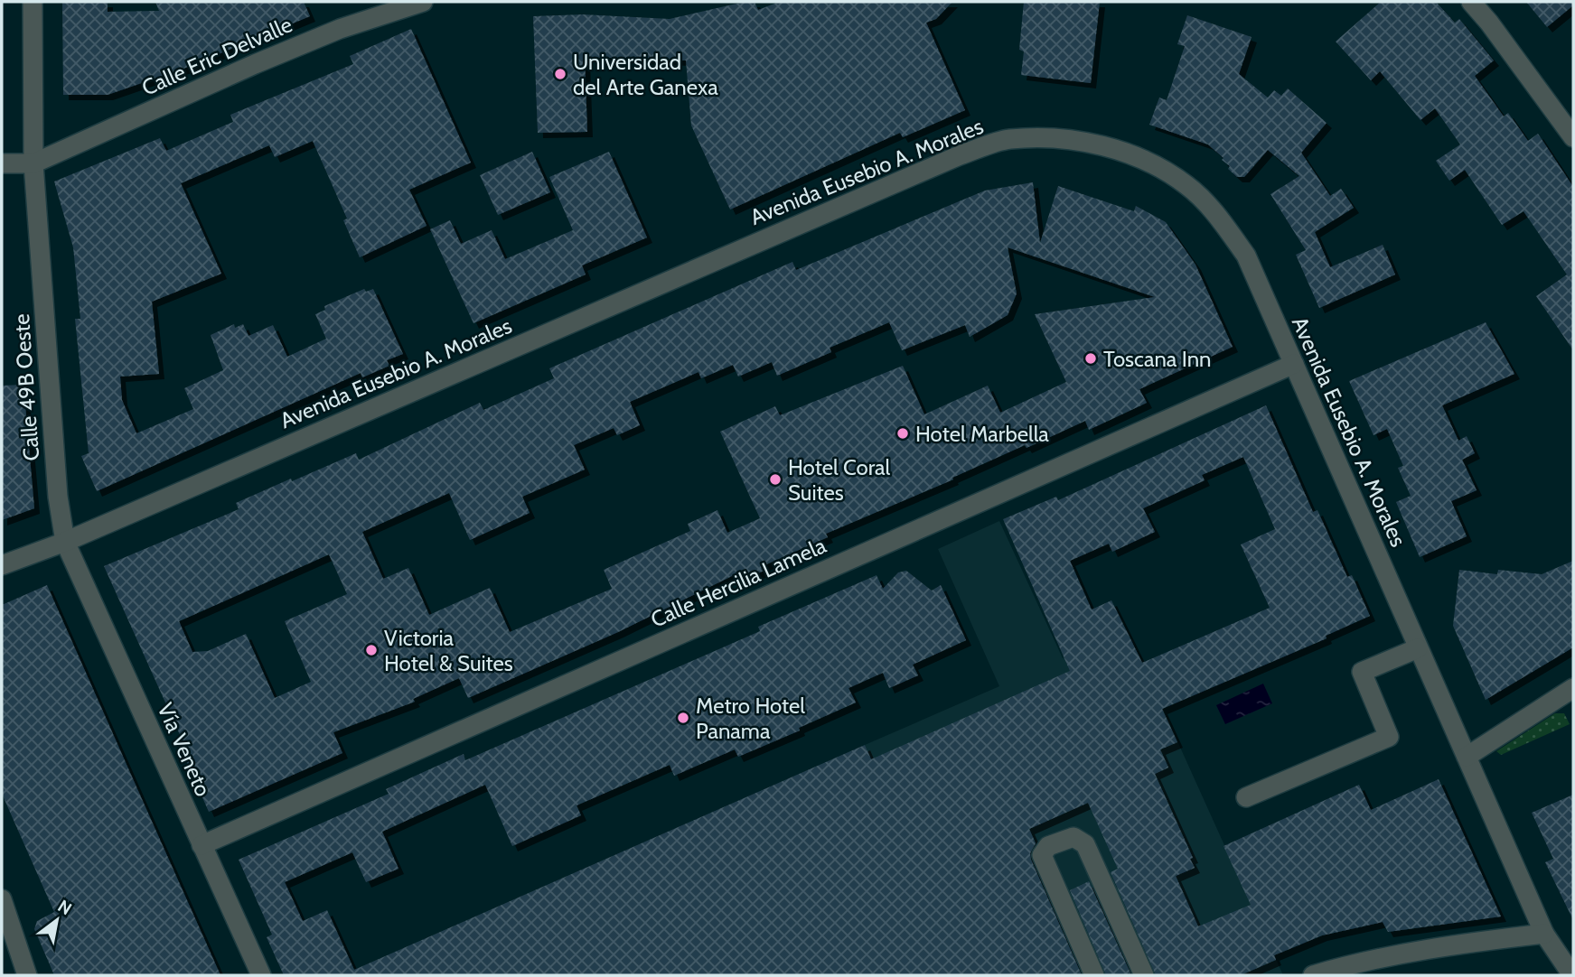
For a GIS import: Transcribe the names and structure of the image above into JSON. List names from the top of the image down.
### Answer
{
  "streets": {
    "street": [
      "Calle Eric Delvalle",
      "Avenida Eusebio A. Morales",
      "Calle 49B Oeste",
      "Calle Hercilia Lamela",
      "Vía Veneto"
    ]
  },
  "crossings": [
    ["Calle Eric Delvalle", "Calle 49B Oeste"],
    ["Avenida Eusebio A. Morales", "Calle 49B Oeste"],
    ["Avenida Eusebio A. Morales", "Calle Hercilia Lamela"],
    ["Avenida Eusebio A. Morales", "Vía Veneto"],
    ["Calle 49B Oeste", "Vía Veneto"],
    ["Calle Hercilia Lamela", "Vía Veneto"]
  ],
  "places": [
    "Universidad del Arte Ganexa",
    "Toscana Inn",
    "Hotel Marbella",
    "Hotel Coral Suites",
    "Victoria Hotel & Suites",
    "Metro Hotel Panama"
  ],
  "north": "top right"
}
